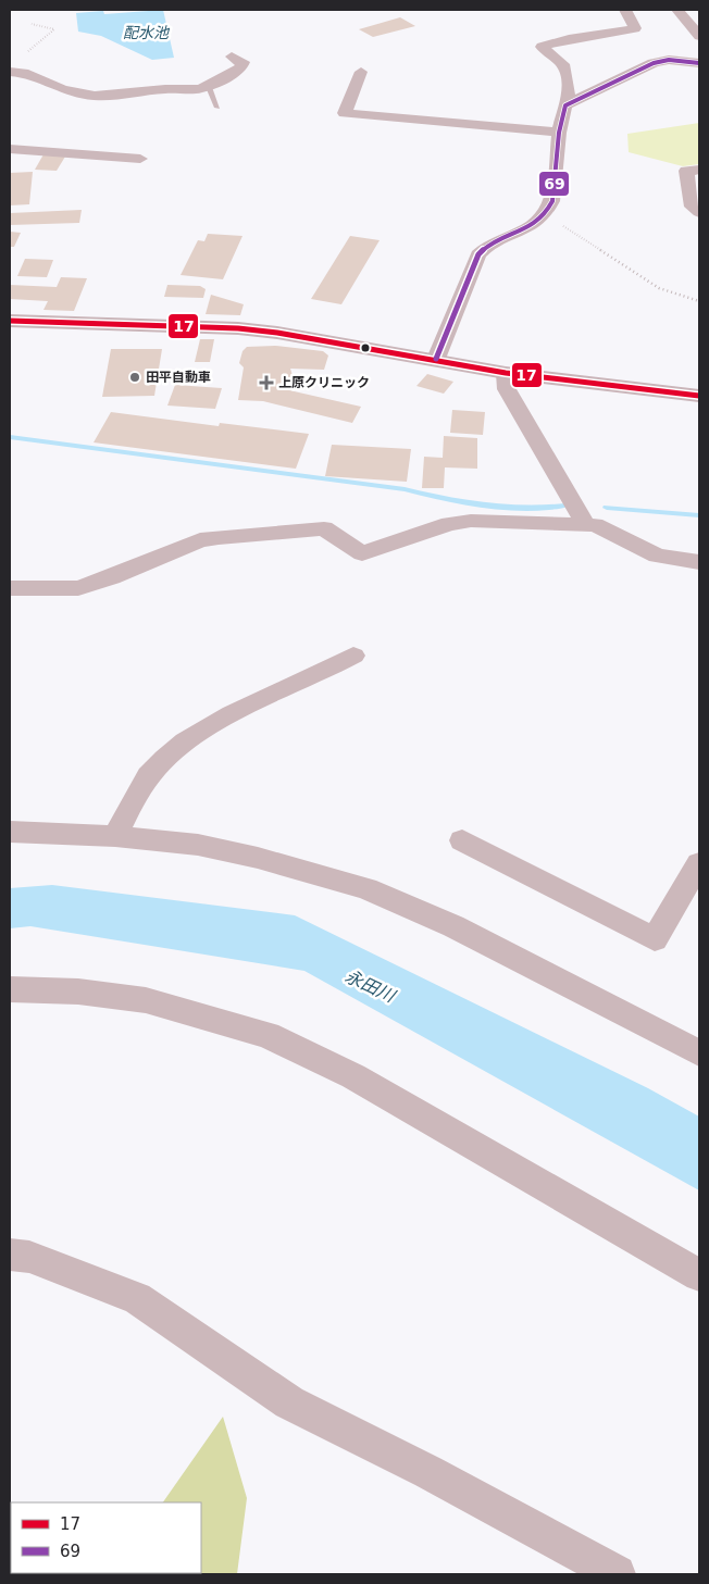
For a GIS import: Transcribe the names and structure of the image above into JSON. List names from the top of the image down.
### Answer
{
  "water": ["配水池", "永田川"],
  "places": {
    "other": ["田平自動車"],
    "health": ["上原クリニック"]
  },
  "lines": ["transit line 69", "transit line 17"],
  "legend": ["17", "69"]
}
